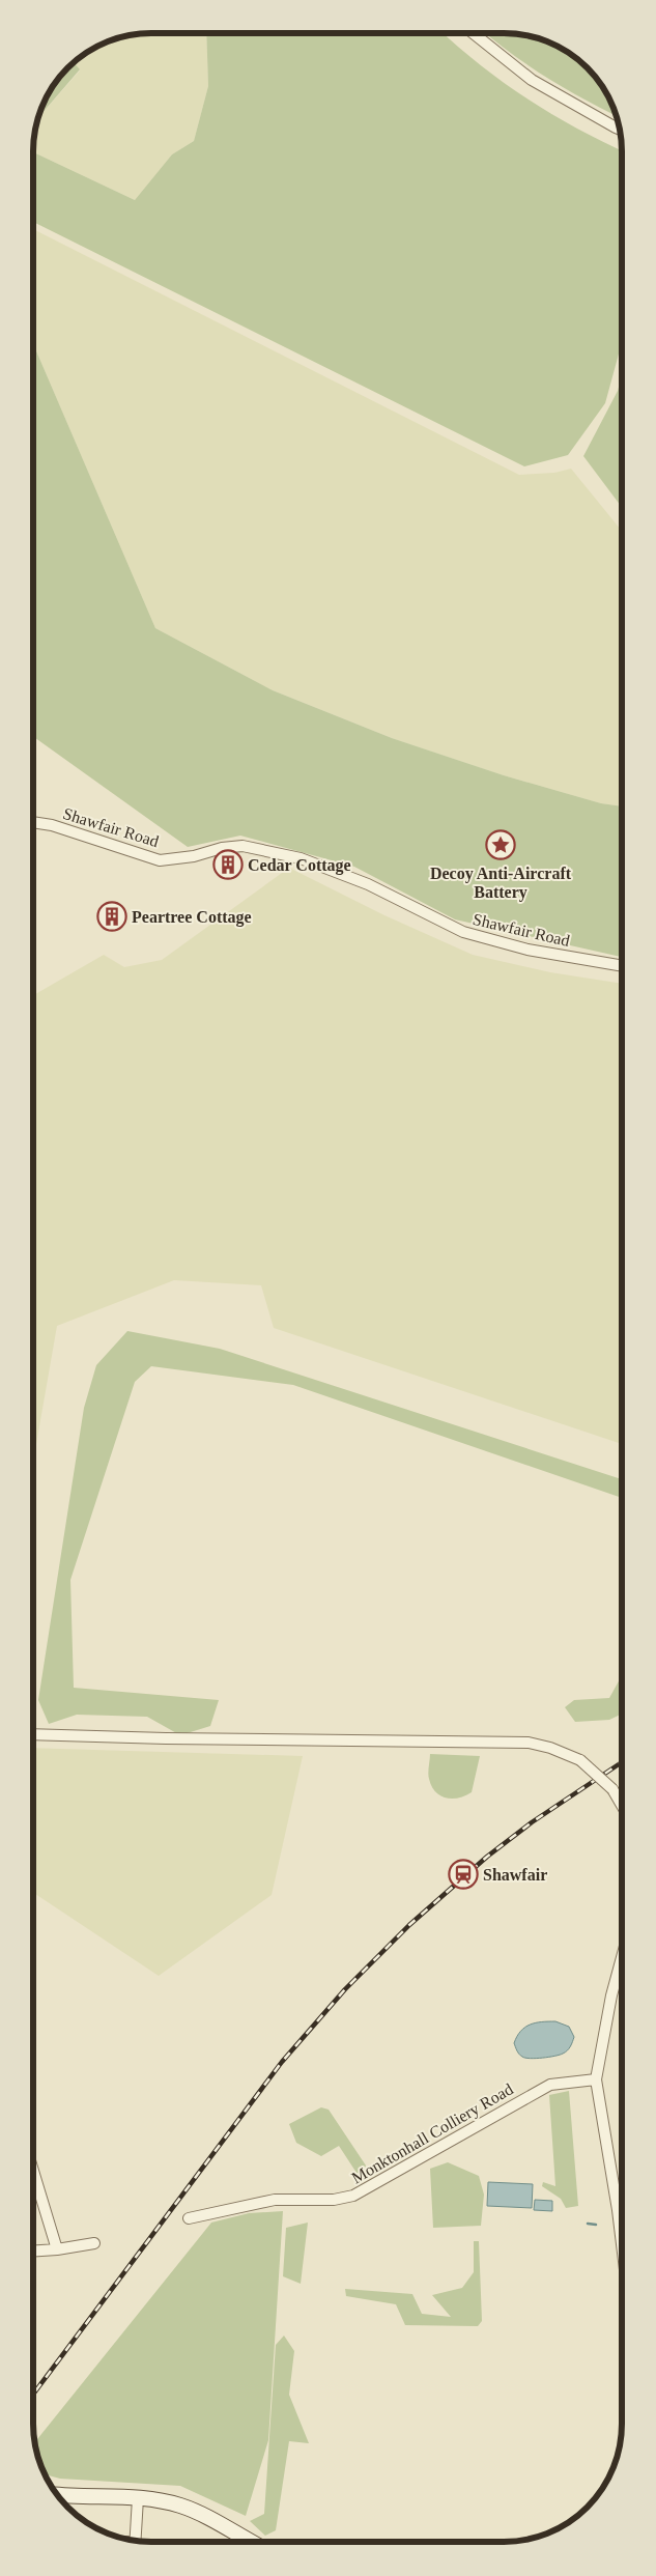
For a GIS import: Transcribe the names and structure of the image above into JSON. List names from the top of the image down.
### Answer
{
  "streets": {
    "street": ["Shawfair Road", "Monktonhall Colliery Road"]
  },
  "places": {
    "place": ["Decoy Anti-Aircraft Battery"],
    "building": ["Cedar Cottage", "Peartree Cottage"],
    "station": ["Shawfair"]
  }
}
